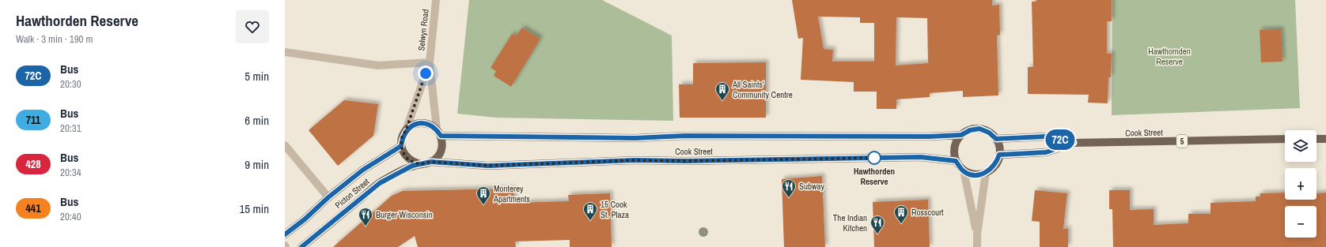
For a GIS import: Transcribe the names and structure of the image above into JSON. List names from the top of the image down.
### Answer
{
  "streets": {
    "main road": ["Cook Street", "5", "Picton Street"],
    "street": ["Selwyn Road"]
  },
  "crossings": [
    ["Selwyn Road", "Cook Street"],
    ["Selwyn Road", "Picton Street"],
    ["Cook Street", "Picton Street"]
  ],
  "parks": ["Hawthornden Reserve"],
  "places": {
    "building": [
      "All Saints' Community Centre",
      "Monterey Apartments",
      "15 Cook St. Plaza",
      "Rosscourt"
    ],
    "other": ["Hawthorden Reserve"],
    "restaurant": ["Subway", "Burger Wisconsin", "The Indian Kitchen"]
  },
  "lines": ["bus line 72C"],
  "page": {
    "heading": ["Hawthorden Reserve", "Walk · 3 min · 190 m"],
    "on_map": "72C",
    "list": [
      {
        "mark": "72C",
        "name": "Bus",
        "note": "20:30",
        "value": "5 min"
      },
      {
        "mark": "711",
        "name": "Bus",
        "note": "20:31",
        "value": "6 min"
      },
      {
        "mark": "428",
        "name": "Bus",
        "note": "20:34",
        "value": "9 min"
      },
      {
        "mark": "441",
        "name": "Bus",
        "note": "20:40",
        "value": "15 min"
      }
    ],
    "map_buttons": ["+", "−"]
  }
}
